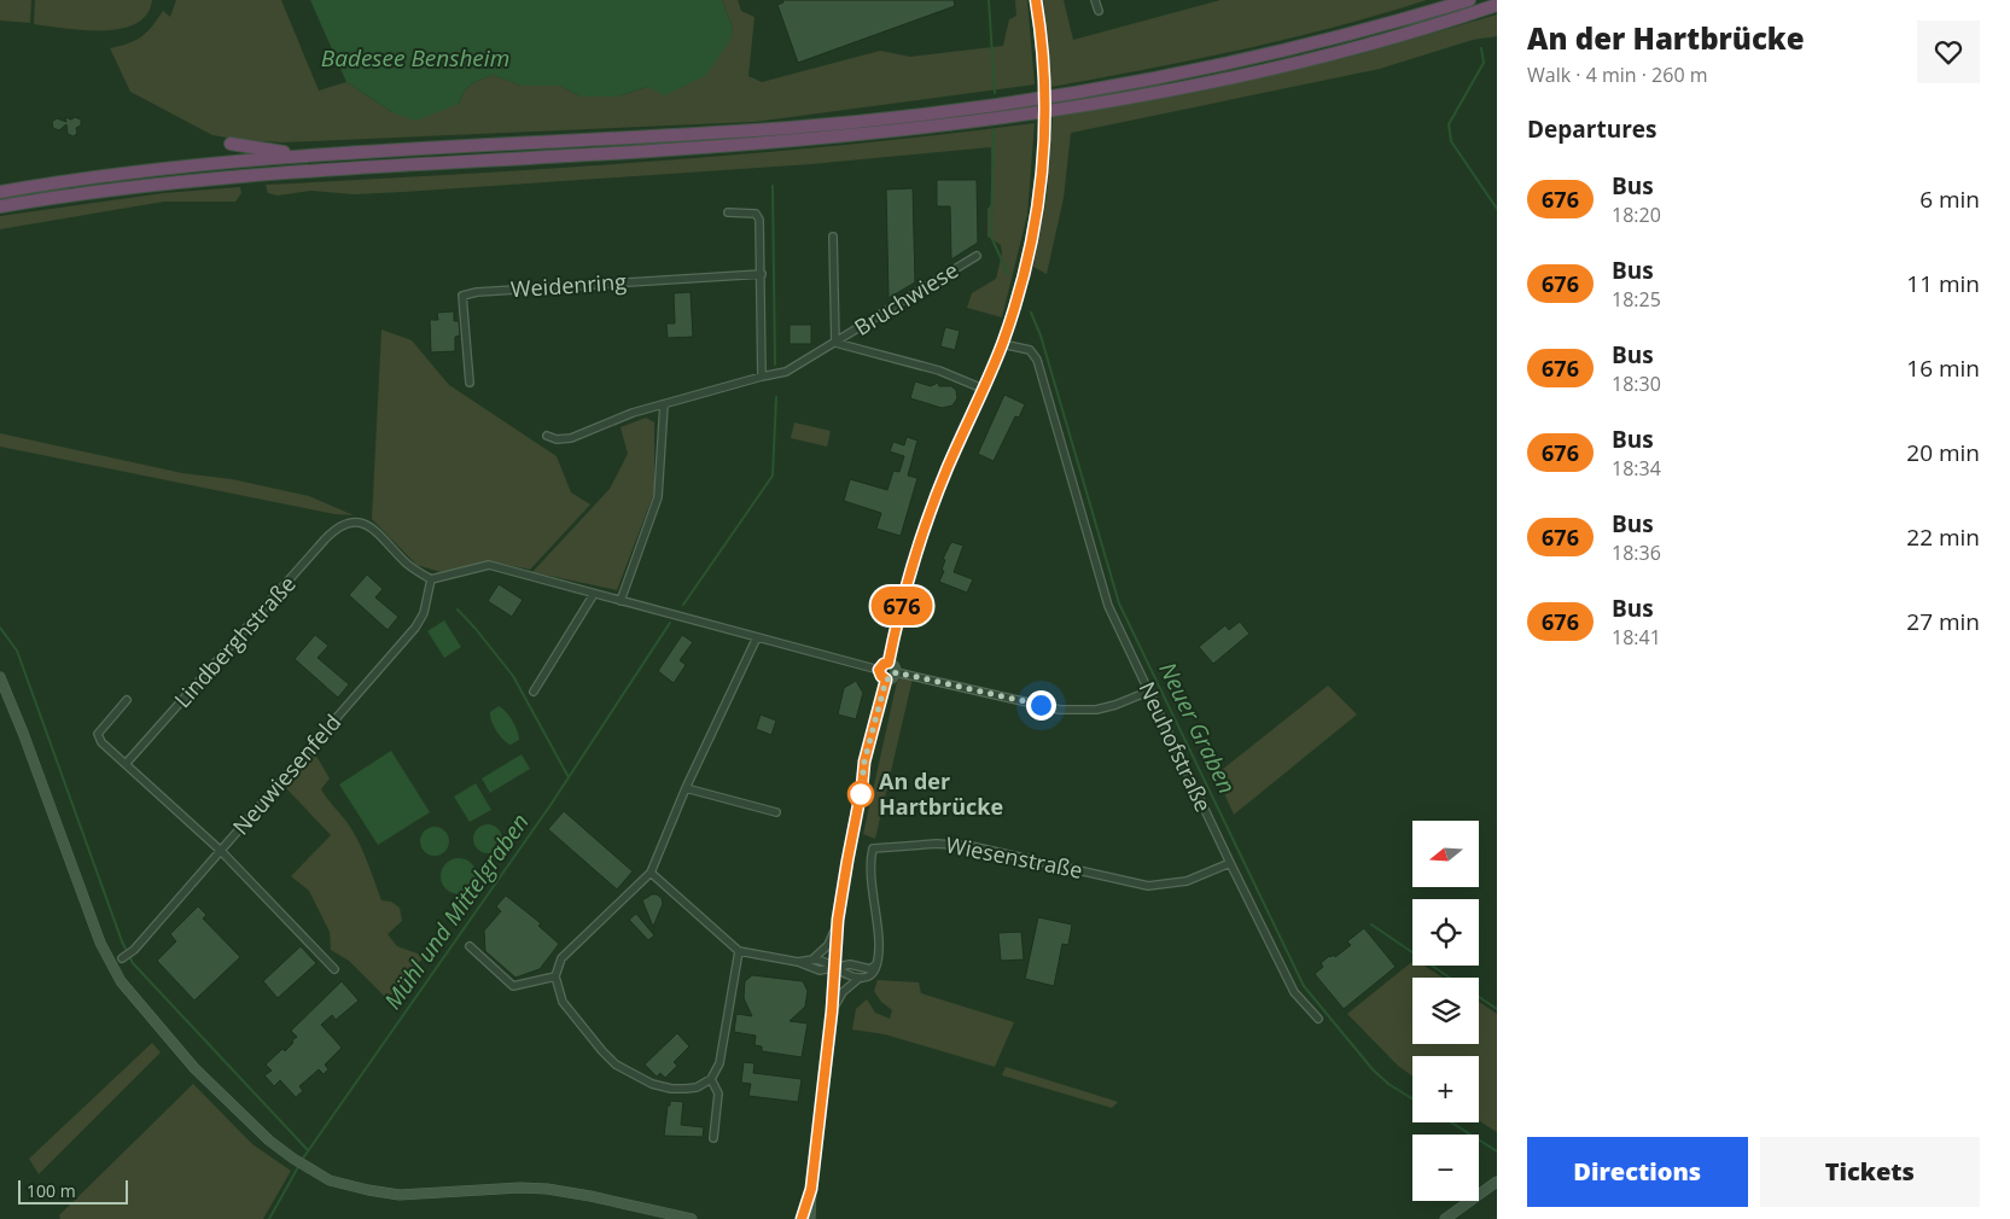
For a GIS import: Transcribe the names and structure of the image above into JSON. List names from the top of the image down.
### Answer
{
  "streets": {
    "street": [
      "Weidenring",
      "Bruchwiese",
      "Lindberghstraße",
      "Neuhofstraße",
      "Neuwiesenfeld",
      "Wiesenstraße"
    ]
  },
  "crossings": [
    ["Lindberghstraße", "Neuwiesenfeld"],
    ["Neuhofstraße", "Wiesenstraße"]
  ],
  "water": ["Badesee Bensheim", "Neuer Graben", "Mühl und Mittelgraben"],
  "places": ["An der Hartbrücke"],
  "lines": ["bus line 676"],
  "scale_bar": "100 m",
  "north": "left",
  "page": {
    "on_map": "676",
    "heading": [
      ["An der Hartbrücke", "Walk · 4 min · 260 m"],
      "Departures"
    ],
    "list": [
      {
        "mark": "676",
        "name": "Bus",
        "note": "18:20",
        "value": "6 min"
      },
      {
        "mark": "676",
        "name": "Bus",
        "note": "18:25",
        "value": "11 min"
      },
      {
        "mark": "676",
        "name": "Bus",
        "note": "18:30",
        "value": "16 min"
      },
      {
        "mark": "676",
        "name": "Bus",
        "note": "18:34",
        "value": "20 min"
      },
      {
        "mark": "676",
        "name": "Bus",
        "note": "18:36",
        "value": "22 min"
      },
      {
        "mark": "676",
        "name": "Bus",
        "note": "18:41",
        "value": "27 min"
      }
    ],
    "map_buttons": ["+", "−"],
    "buttons": ["Directions", "Tickets"],
    "scale": "100 m"
  }
}
